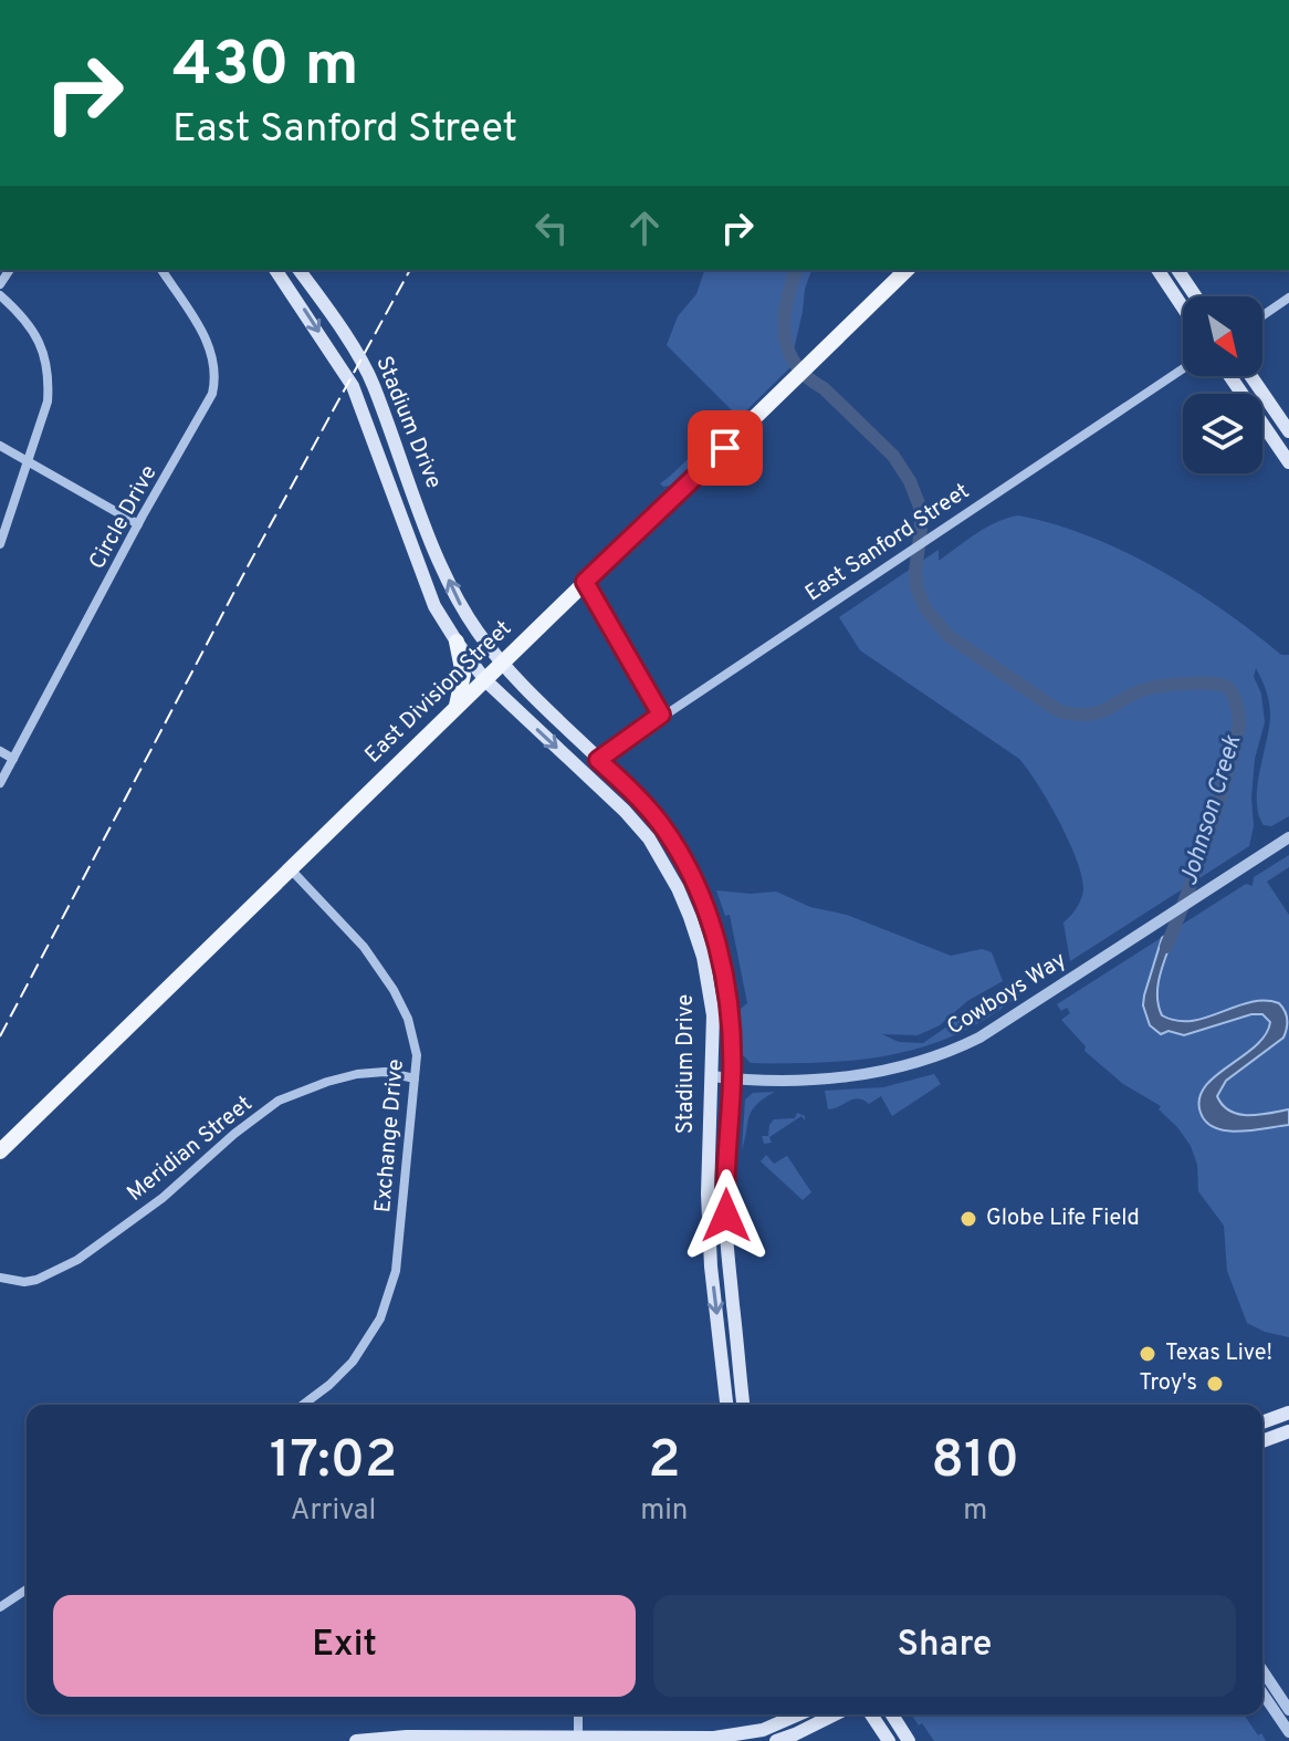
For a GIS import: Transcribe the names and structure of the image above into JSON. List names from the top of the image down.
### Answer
{
  "streets": {
    "main road": ["Stadium Drive", "East Division Street"],
    "street": [
      "Circle Drive",
      "East Sanford Street",
      "Cowboys Way",
      "Exchange Drive",
      "Meridian Street"
    ]
  },
  "crossings": [
    ["Stadium Drive", "East Sanford Street"],
    ["Stadium Drive", "East Division Street"],
    ["Stadium Drive", "Cowboys Way"],
    ["East Division Street", "Exchange Drive"],
    ["Exchange Drive", "Meridian Street"]
  ],
  "water": ["Johnson Creek"],
  "places": ["Globe Life Field", "Texas Live!", "Troy's"],
  "north": "bottom right",
  "page": {
    "turn": ["430 m", "East Sanford Street"],
    "eta": [
      "17:02",
      "Arrival",
      "2",
      "min",
      "810",
      "m"
    ],
    "buttons": ["Exit", "Share"]
  }
}
